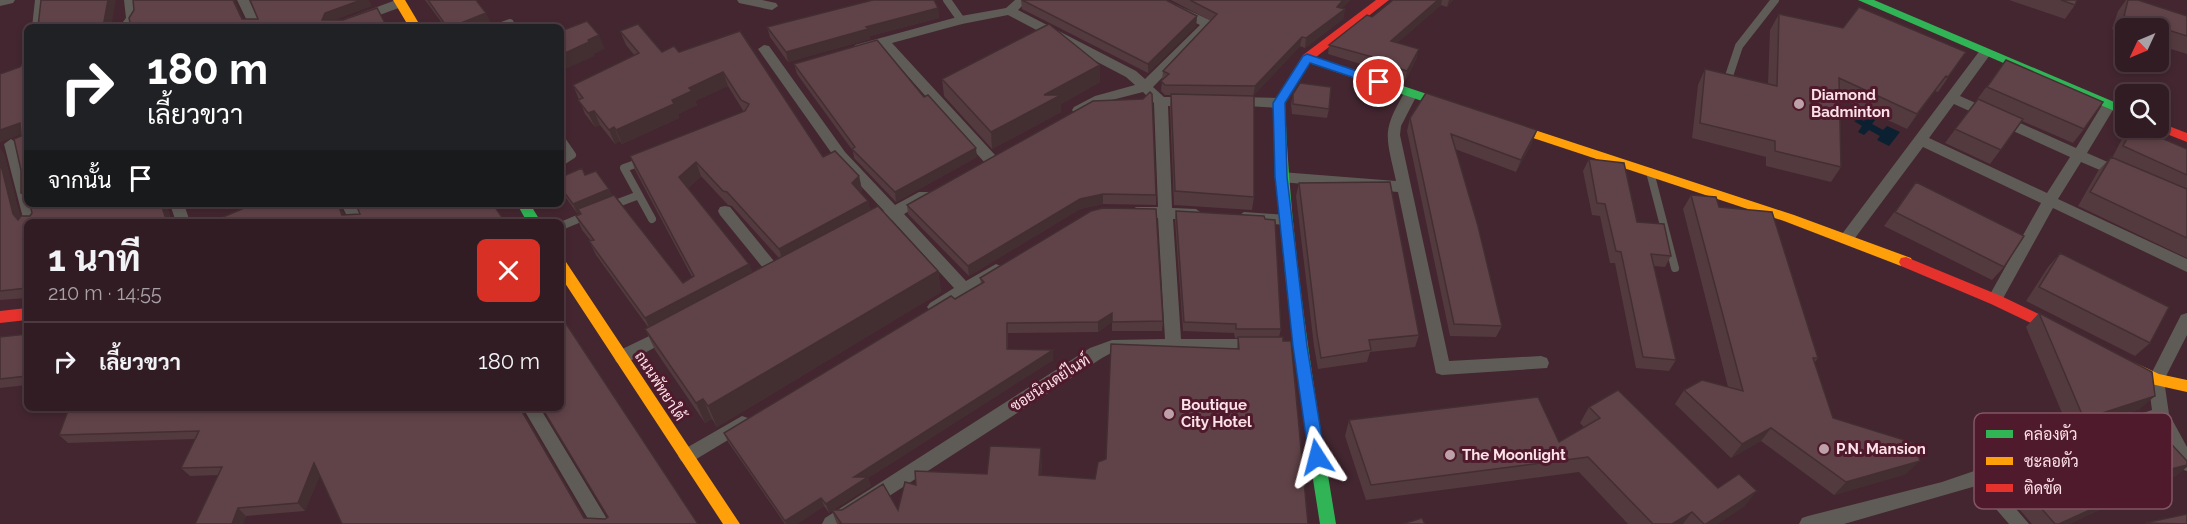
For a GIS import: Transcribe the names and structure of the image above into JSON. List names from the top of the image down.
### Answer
{
  "streets": {
    "street": ["ซอยนิวเดย์ไนท์", "ถนนพัทยาใต้"]
  },
  "places": [
    "Diamond Badminton",
    "Boutique City Hotel",
    "P.N. Mansion",
    "The Moonlight"
  ],
  "legend": ["คล่องตัว", "ชะลอตัว", "ติดขัด"],
  "north": "bottom left",
  "page": {
    "turn": ["180 m", "เลี้ยวขวา"],
    "then": "จากนั้น",
    "heading": ["1 นาที", "210 m · 14:55"],
    "list": [
      {
        "name": "เลี้ยวขวา",
        "value": "180 m"
      }
    ]
  }
}
